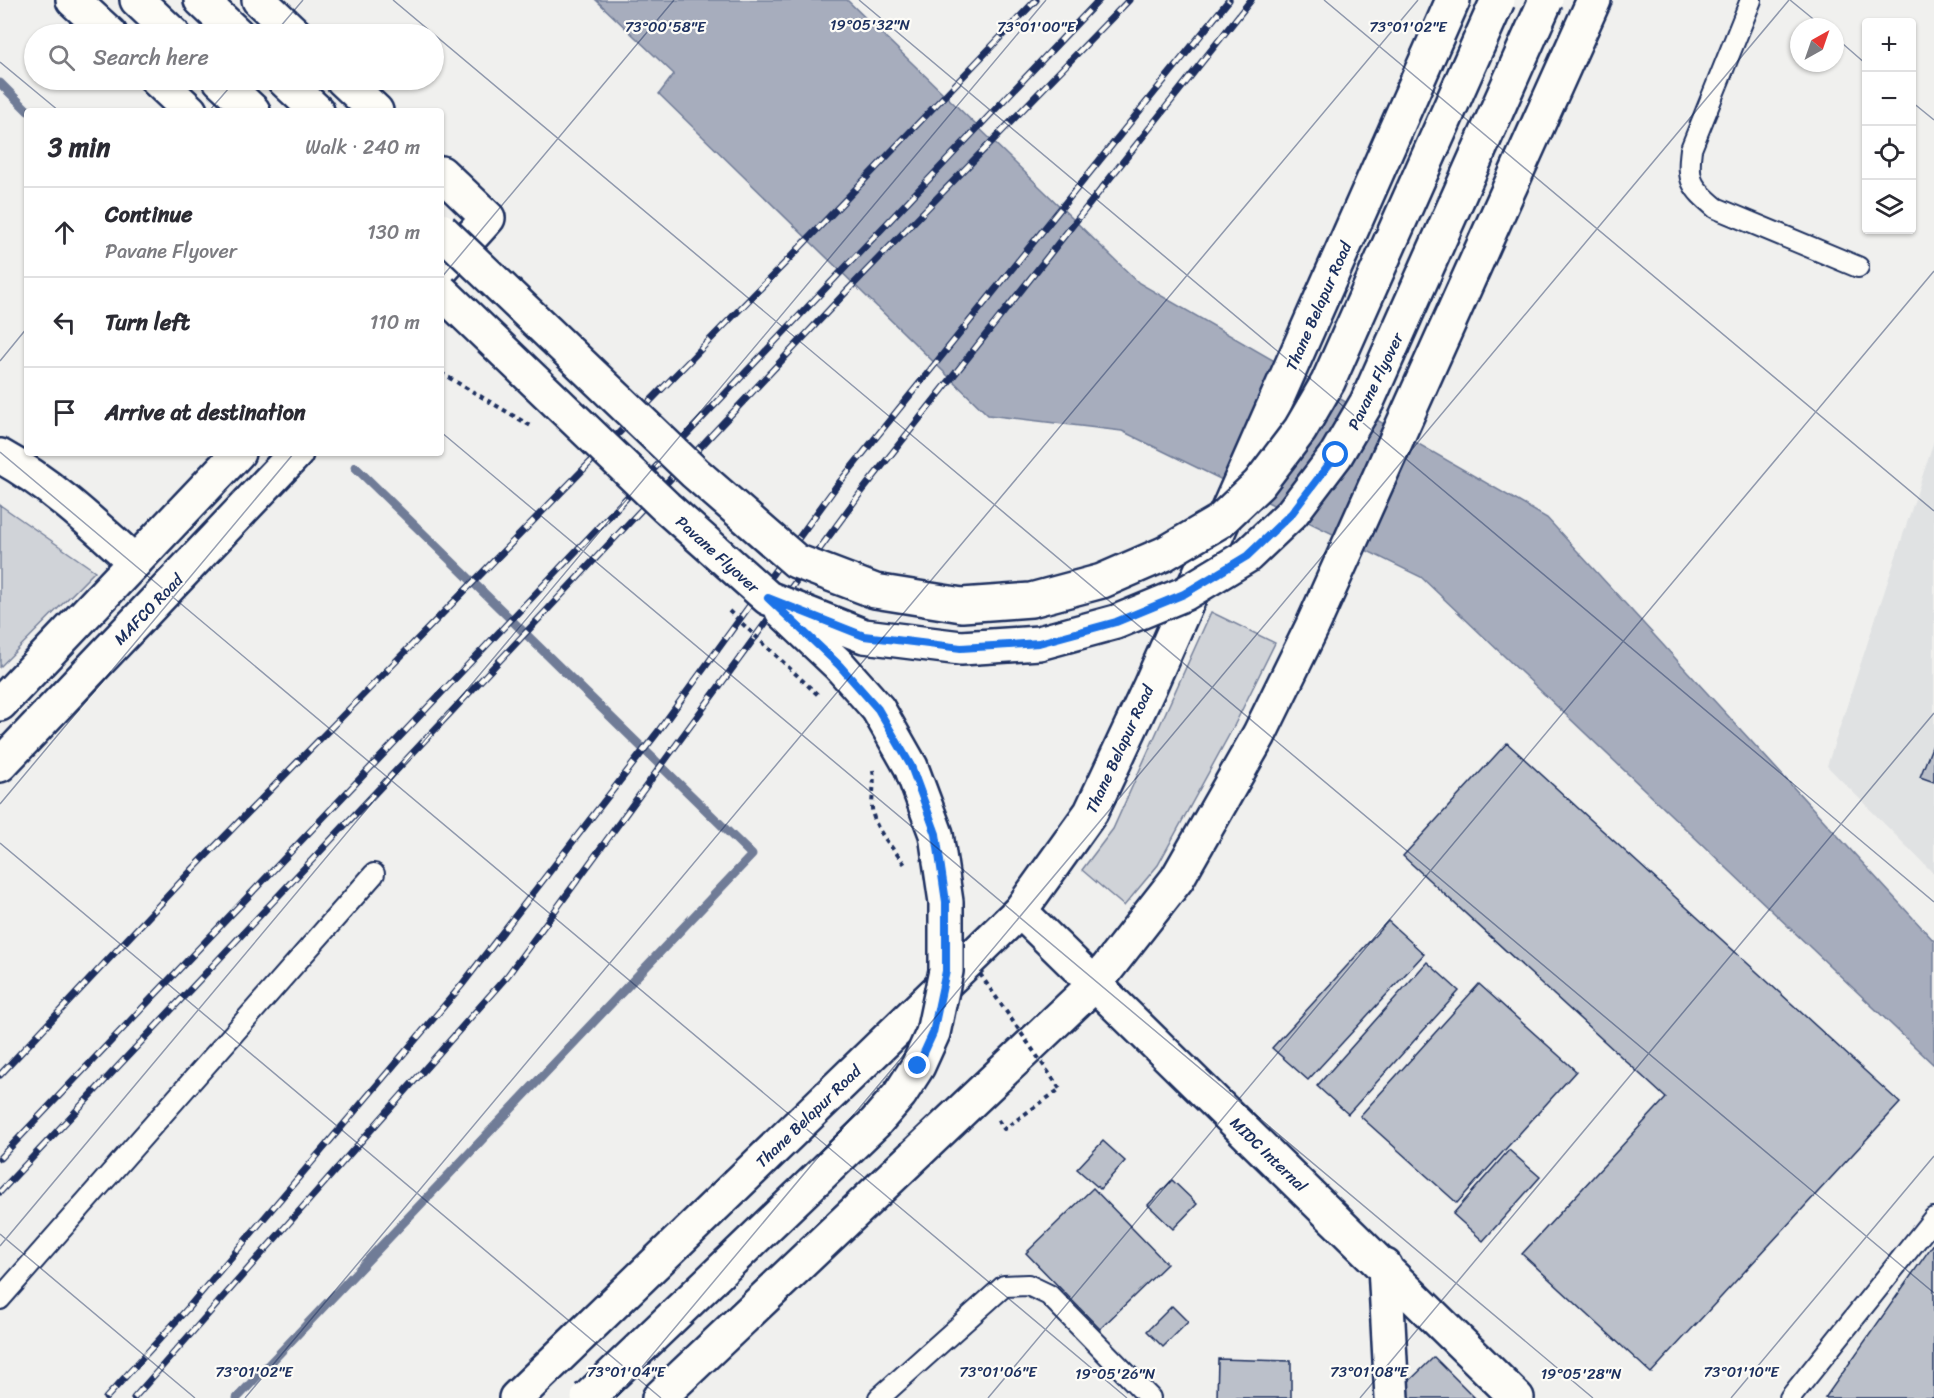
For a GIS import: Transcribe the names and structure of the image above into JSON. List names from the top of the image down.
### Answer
{
  "streets": {
    "main road": [
      "Thane Belapur Road",
      "Pavane Flyover",
      "MAFCO Road",
      "MIDC Internal"
    ]
  },
  "crossings": [
    ["Thane Belapur Road", "MIDC Internal"]
  ],
  "north": "top right",
  "page": {
    "map_buttons": ["+", "−"],
    "search": "Search here",
    "heading": ["3 min", "Walk · 240 m"],
    "list": [
      ["Continue", "Pavane Flyover", "130 m"],
      ["Turn left", "110 m"],
      "Arrive at destination"
    ]
  },
  "coordinates": [
    "19°05'32\"N",
    "73°00'58\"E",
    "73°01'00\"E",
    "73°01'02\"E",
    "73°01'04\"E",
    "73°01'06\"E",
    "73°01'08\"E",
    "73°01'10\"E",
    "19°05'26\"N",
    "19°05'28\"N"
  ]
}
